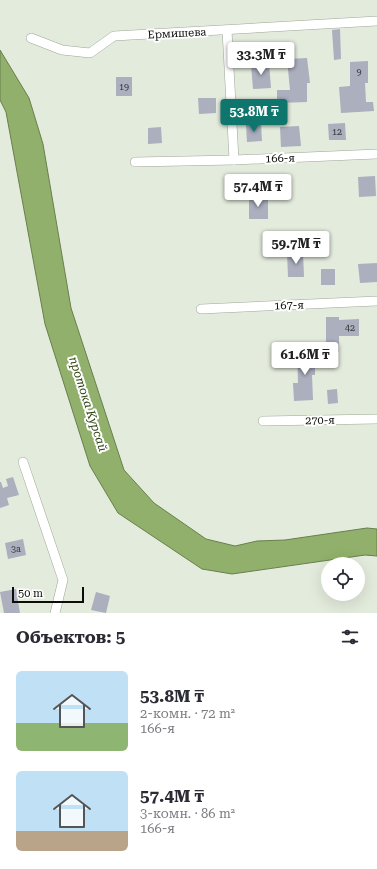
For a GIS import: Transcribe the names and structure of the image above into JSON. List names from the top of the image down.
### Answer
{
  "streets": {
    "street": [
      "Ермишева",
      "166-я",
      "167-я",
      "270-я"
    ]
  },
  "water": ["протока Курсай"],
  "house_numbers": [
    "9",
    "19",
    "12",
    "42",
    "3а"
  ],
  "scale_bar": "50 m",
  "page": {
    "price": [
      "33.3M ₸",
      "53.8M ₸",
      "57.4M ₸",
      "59.7M ₸",
      "61.6M ₸"
    ],
    "scale": "50 m",
    "heading": "Объектов: 5",
    "list": [
      {
        "name": "53.8M ₸",
        "note": "2-комн. · 72 m² · 166-я"
      },
      {
        "name": "57.4M ₸",
        "note": "3-комн. · 86 m² · 166-я"
      }
    ]
  }
}
